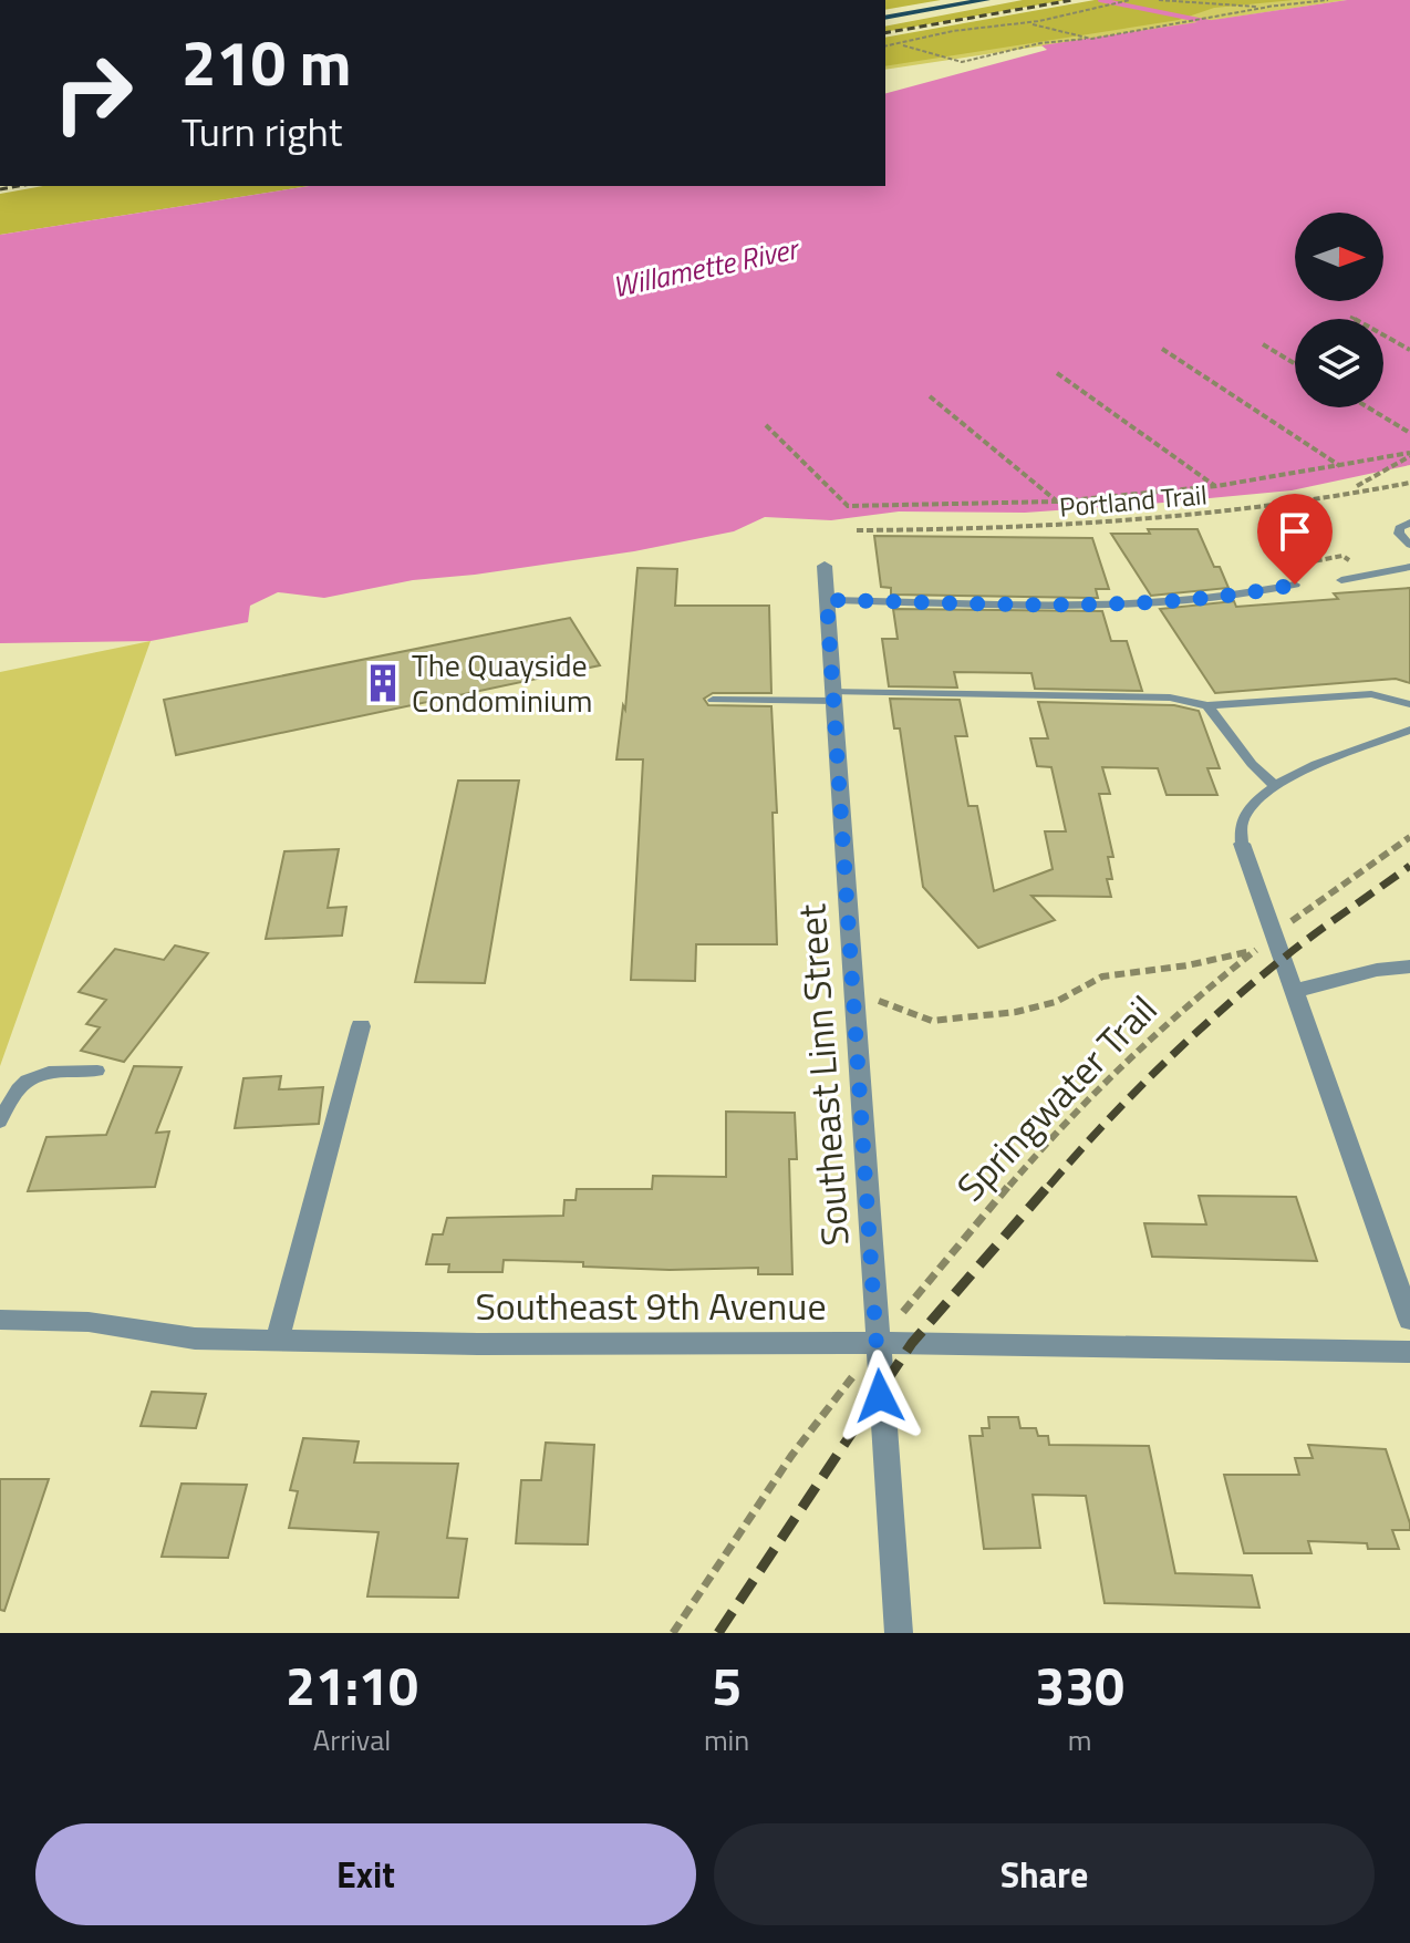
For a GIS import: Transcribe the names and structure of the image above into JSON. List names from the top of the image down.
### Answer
{
  "streets": {
    "street": ["Southeast Linn Street", "Southeast 9th Avenue"],
    "path": ["Portland Trail", "Springwater Trail"]
  },
  "crossings": [
    ["Southeast Linn Street", "Southeast 9th Avenue"]
  ],
  "water": ["Willamette River"],
  "places": {
    "building": ["The Quayside Condominium"]
  },
  "north": "right",
  "page": {
    "turn": ["210 m", "Turn right"],
    "eta": [
      "21:10",
      "Arrival",
      "5",
      "min",
      "330",
      "m"
    ],
    "buttons": ["Exit", "Share"]
  }
}
